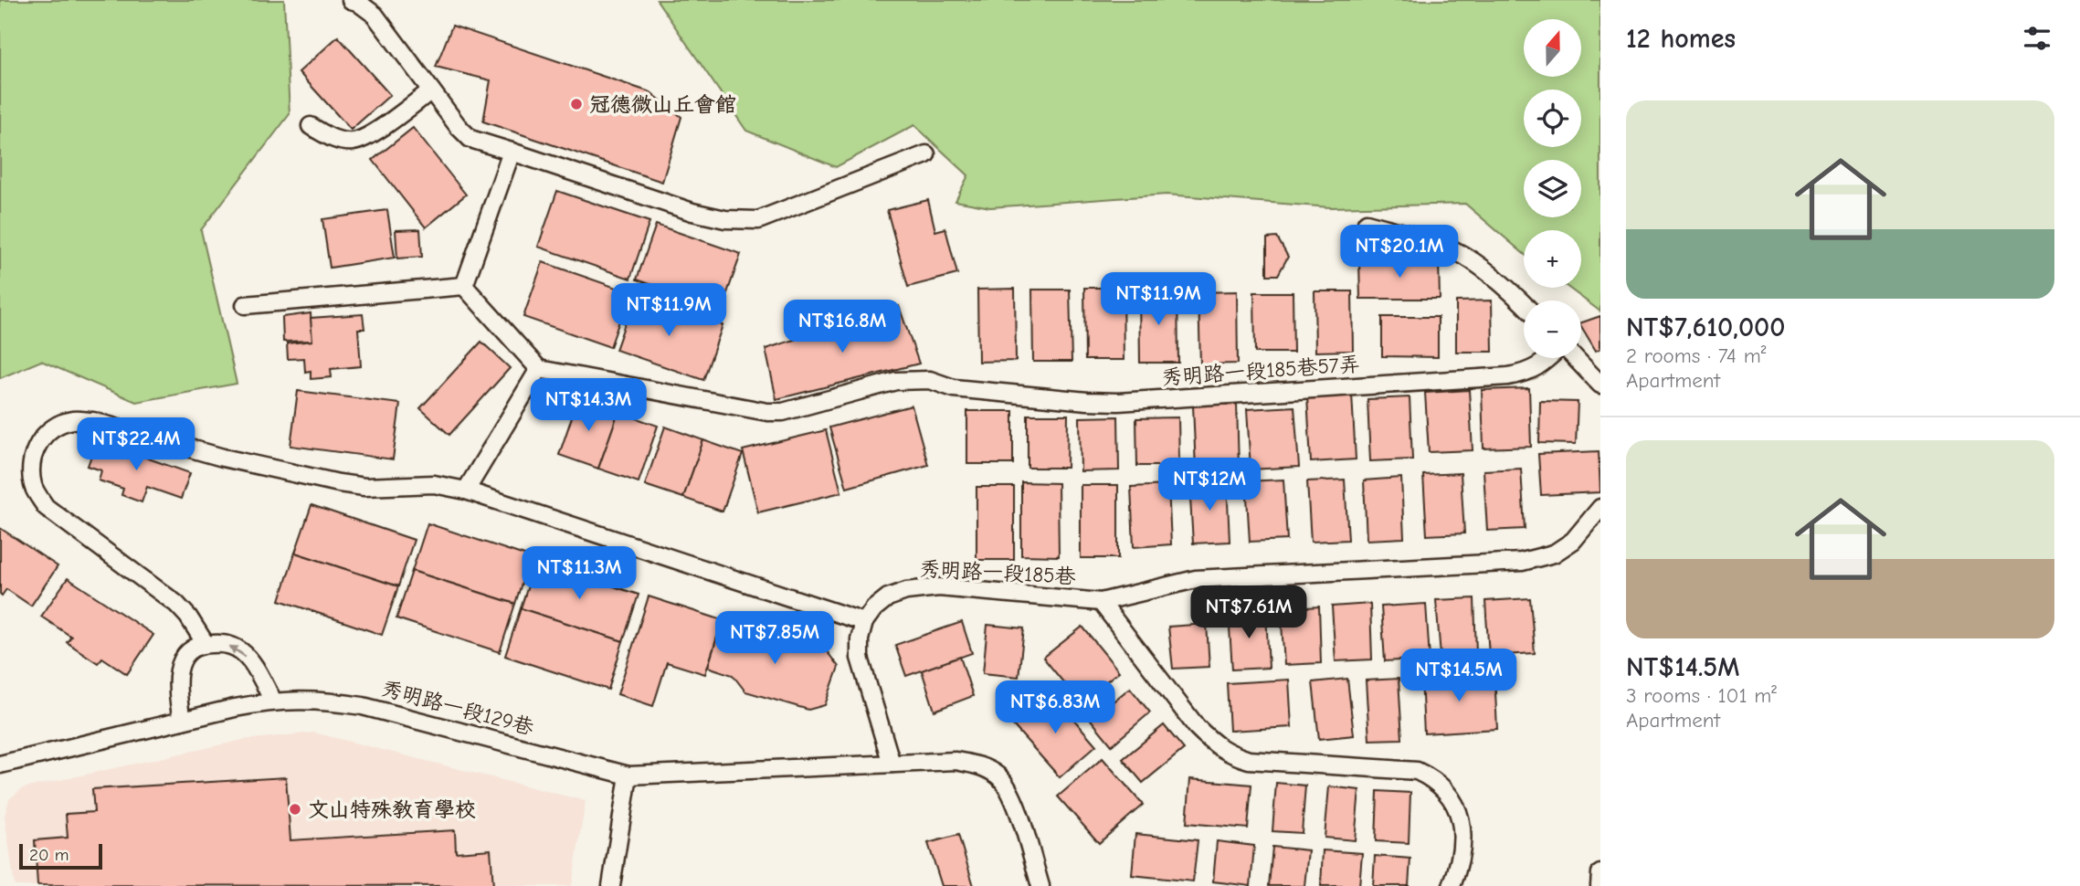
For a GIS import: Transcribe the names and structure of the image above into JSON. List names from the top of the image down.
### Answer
{
  "streets": {
    "lane": ["秀明路一段185巷57弄", "秀明路一段185巷", "秀明路一段129巷"]
  },
  "places": ["冠德微山丘會館", "文山特殊教育學校"],
  "scale_bar": "20 m",
  "north": "top",
  "page": {
    "heading": "12 homes",
    "map_buttons": ["+", "−"],
    "list": [
      {
        "name": "NT$7,610,000",
        "note": "2 rooms · 74 m² · Apartment"
      },
      {
        "name": "NT$14.5M",
        "note": "3 rooms · 101 m² · Apartment"
      }
    ],
    "price": [
      "NT$20.1M",
      "NT$11.9M",
      "NT$11.9M",
      "NT$16.8M",
      "NT$14.3M",
      "NT$22.4M",
      "NT$12M",
      "NT$11.3M",
      "NT$7.61M",
      "NT$7.85M",
      "NT$14.5M",
      "NT$6.83M"
    ],
    "scale": "20 m"
  }
}
